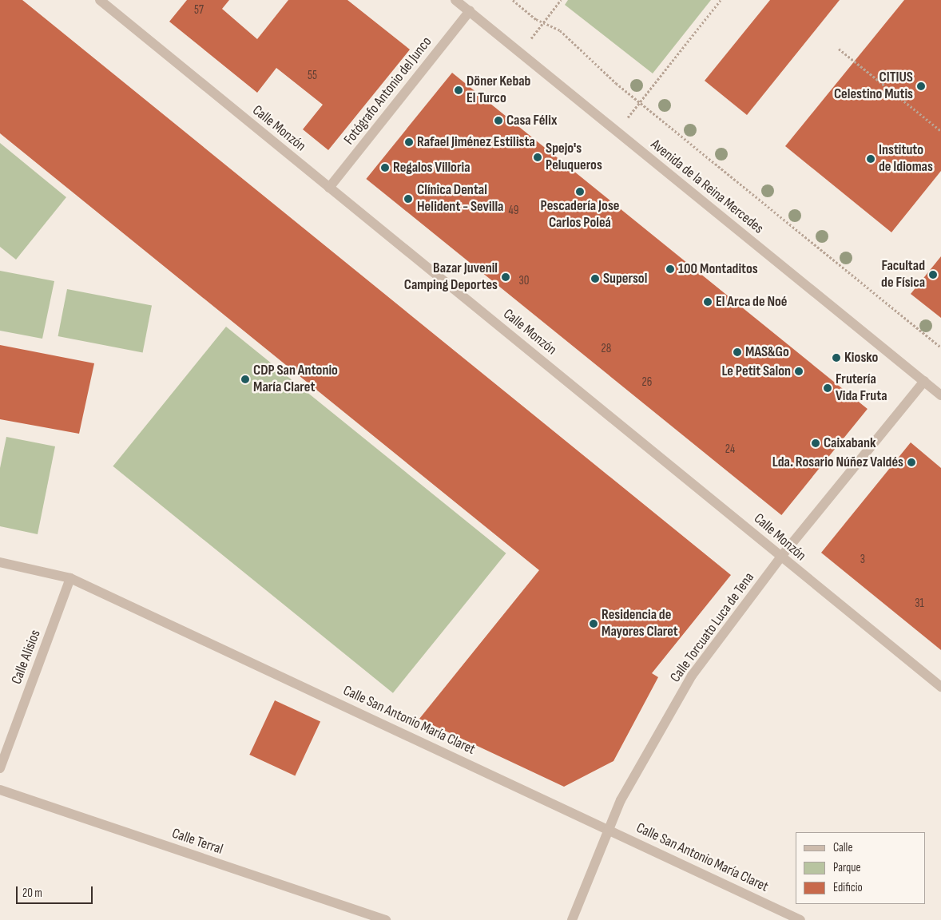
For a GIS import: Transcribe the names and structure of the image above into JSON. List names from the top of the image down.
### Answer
{
  "streets": {
    "street": [
      "Fotógrafo Antonio del Junco",
      "Calle Monzón",
      "Avenida de la Reina Mercedes",
      "Calle Torcuato Luca de Tena",
      "Calle Alisios",
      "Calle San Antonio María Claret",
      "Calle Terral"
    ]
  },
  "crossings": [
    ["Fotógrafo Antonio del Junco", "Calle Monzón"],
    ["Fotógrafo Antonio del Junco", "Avenida de la Reina Mercedes"],
    ["Calle Monzón", "Calle Torcuato Luca de Tena"],
    ["Avenida de la Reina Mercedes", "Calle Torcuato Luca de Tena"],
    ["Calle Torcuato Luca de Tena", "Calle San Antonio María Claret"],
    ["Calle Alisios", "Calle San Antonio María Claret"]
  ],
  "places": [
    "CITIUS Celestino Mutis",
    "Döner Kebab El Turco",
    "Casa Félix",
    "Rafael Jiménez Estilista",
    "Spejo's Peluqueros",
    "Instituto de Idiomas",
    "Regalos Villoria",
    "Pescadería Jose Carlos Poleá",
    "Clínica Dental Helident - Sevilla",
    "100 Montaditos",
    "Facultad de Física",
    "Bazar Juvenil Camping Deportes",
    "Supersol",
    "El Arca de Noé",
    "MAS&Go",
    "Kiosko",
    "Le Petit Salon",
    "CDP San Antonio María Claret",
    "Frutería Vida Fruta",
    "Caixabank",
    "Lda. Rosario Núñez Valdés",
    "Residencia de Mayores Claret"
  ],
  "house_numbers": [
    "57",
    "55",
    "49",
    "30",
    "28",
    "26",
    "24",
    "3",
    "31"
  ],
  "legend": ["Calle", "Parque", "Edificio"],
  "scale_bar": "20 m"
}
